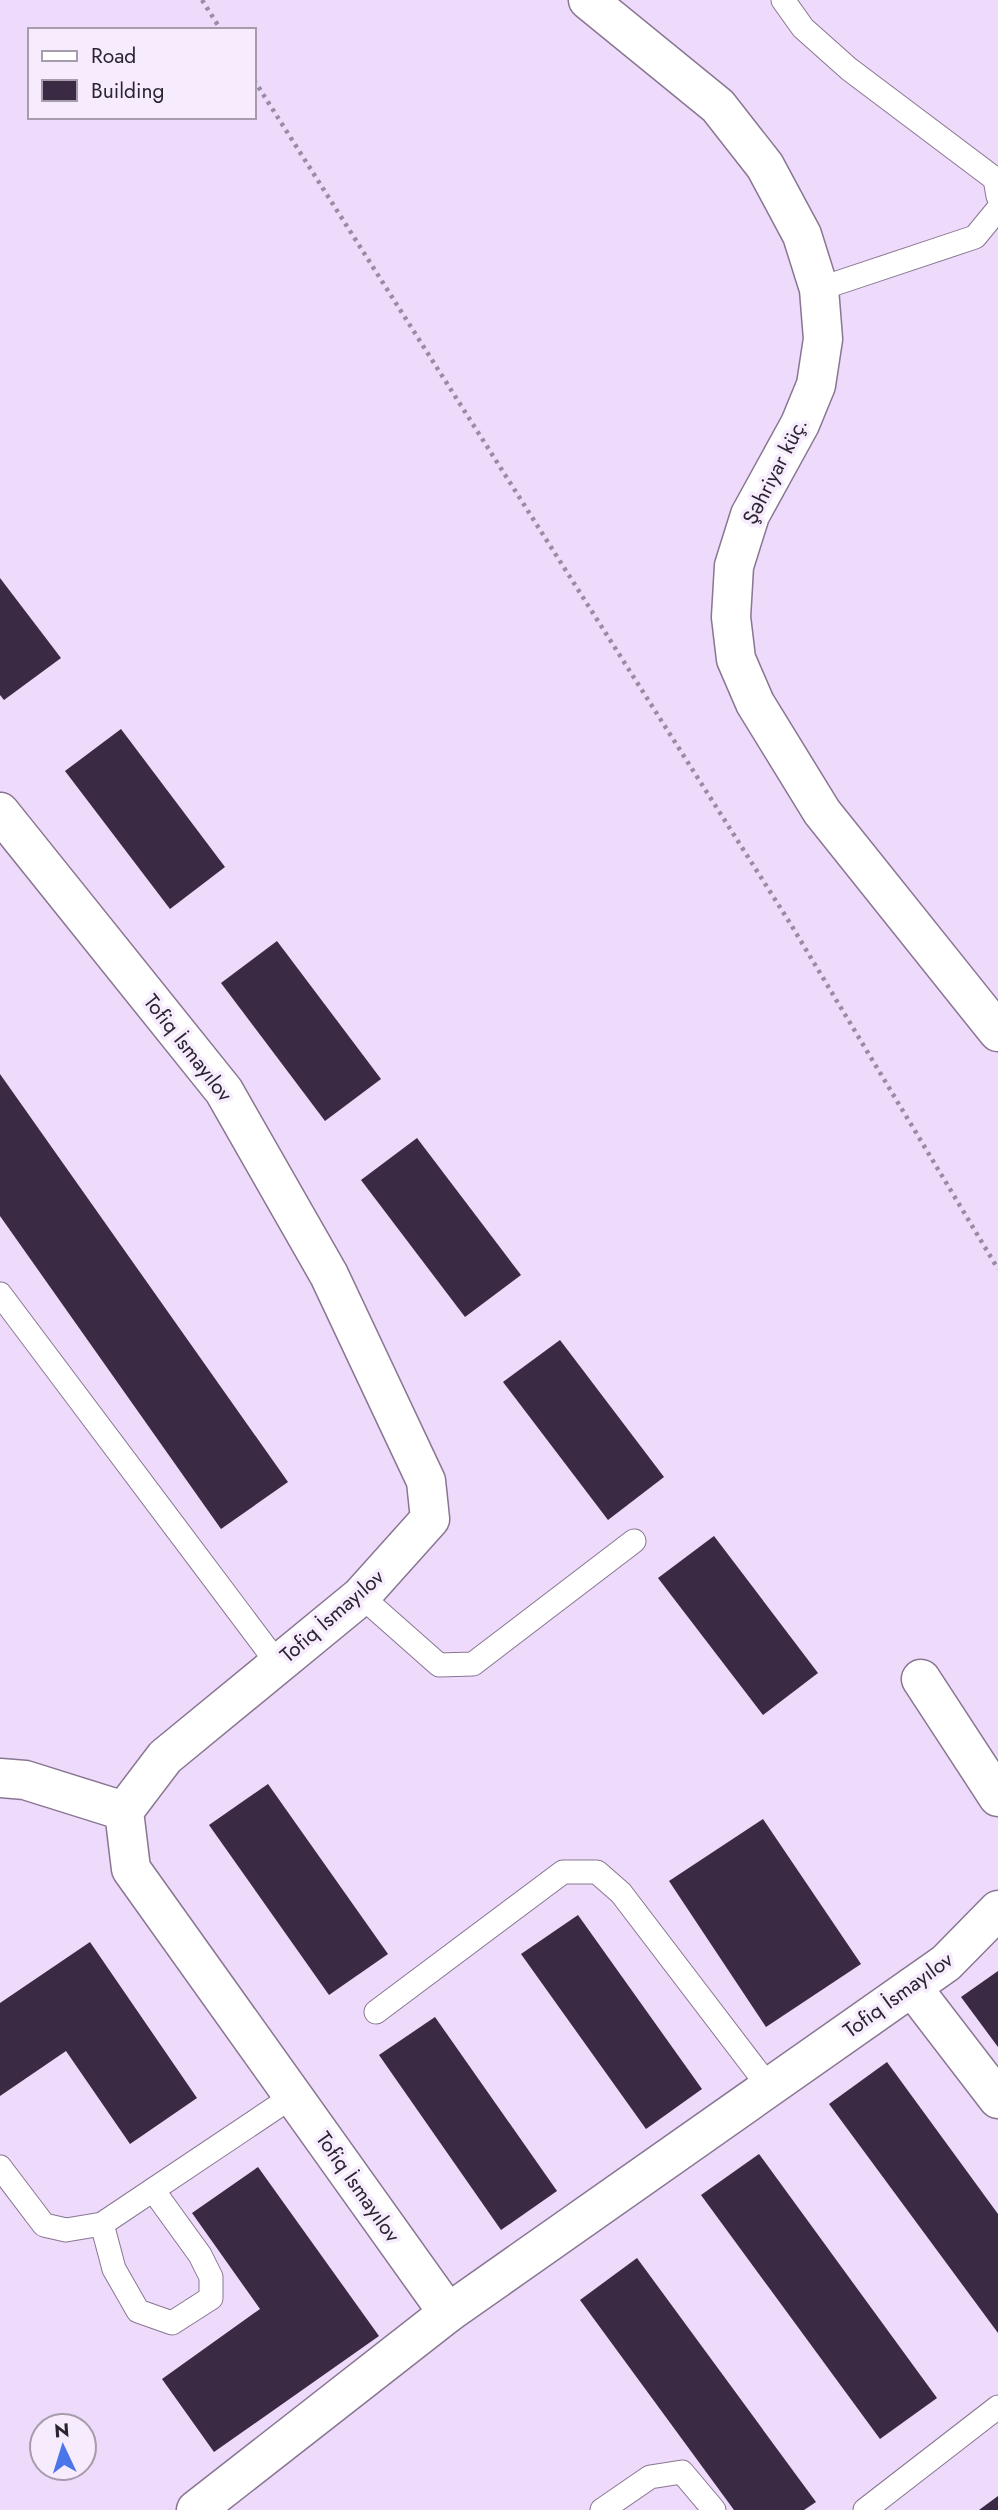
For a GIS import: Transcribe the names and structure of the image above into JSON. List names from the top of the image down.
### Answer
{
  "streets": {
    "street": ["Şəhriyar küç.", "Tofiq İsmayılov"]
  },
  "legend": ["Road", "Building"],
  "north": "top"
}
